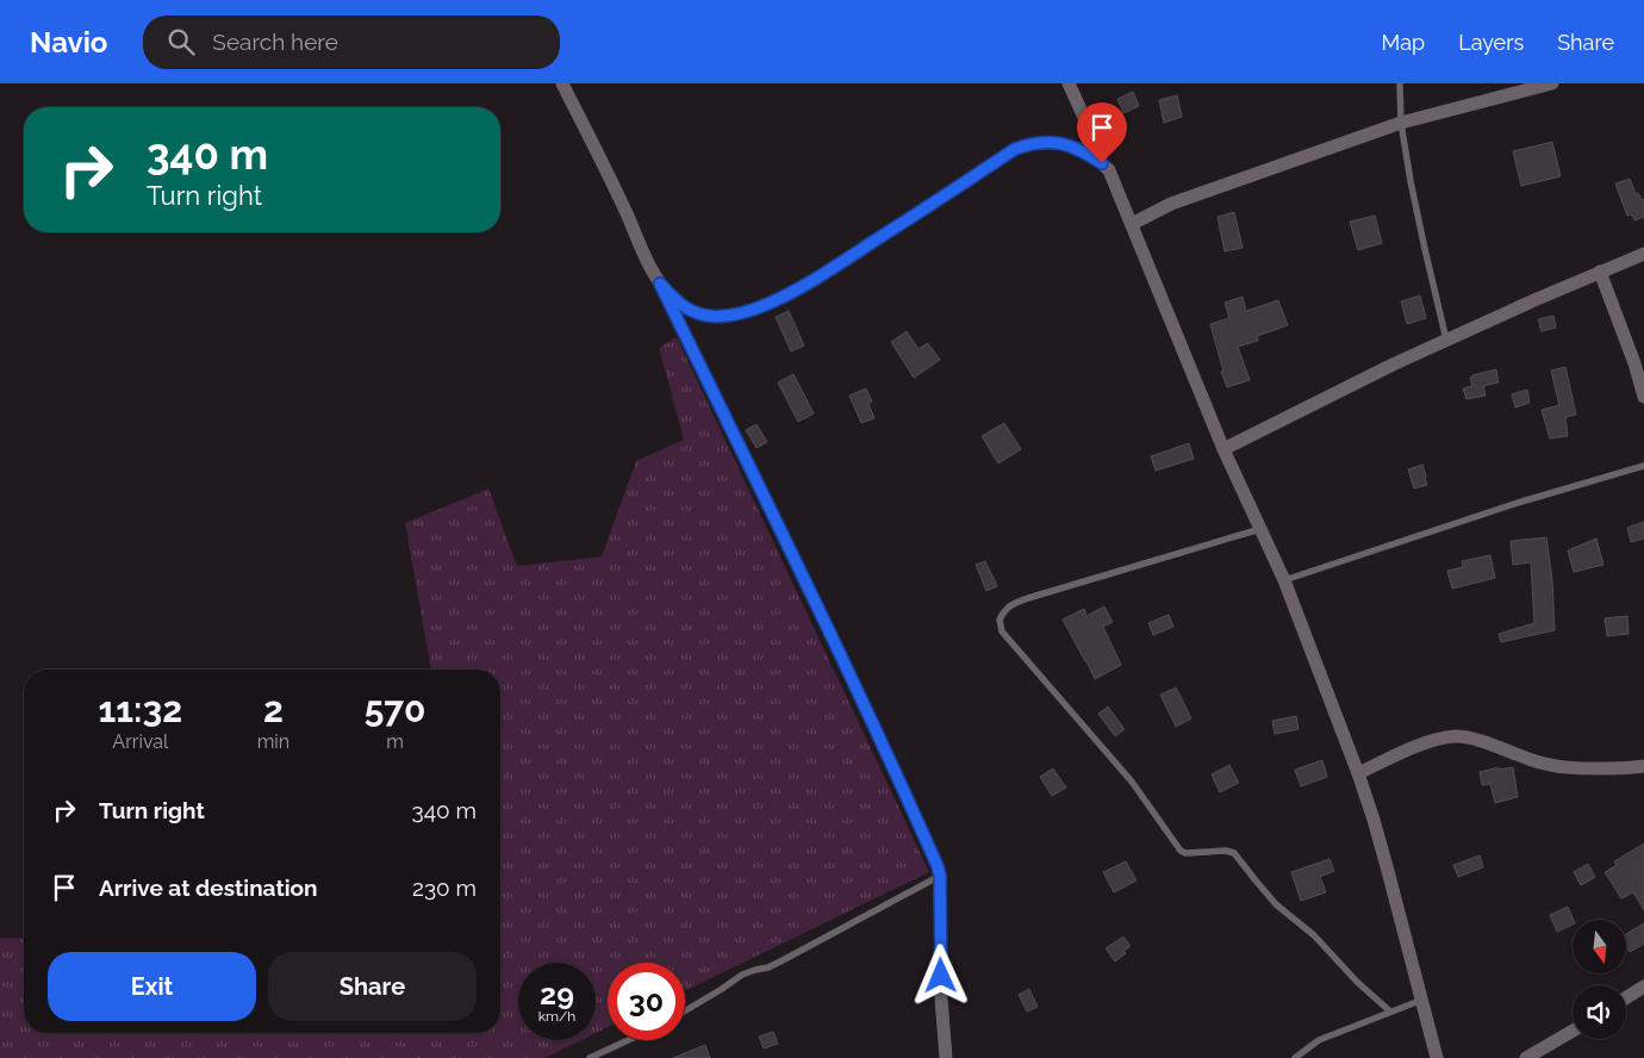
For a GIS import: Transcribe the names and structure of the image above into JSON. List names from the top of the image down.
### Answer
{
  "north": "bottom",
  "page": {
    "header": "Navio",
    "search": "Search here",
    "nav": ["Map", "Layers", "Share"],
    "turn": ["340 m", "Turn right"],
    "eta": [
      "11:32",
      "Arrival",
      "2",
      "min",
      "570",
      "m"
    ],
    "list": [
      {
        "name": "Turn right",
        "value": "340 m"
      },
      {
        "name": "Arrive at destination",
        "value": "230 m"
      }
    ],
    "buttons": ["Exit", "Share"],
    "speed": "29 km/h",
    "limit": "30"
  }
}
